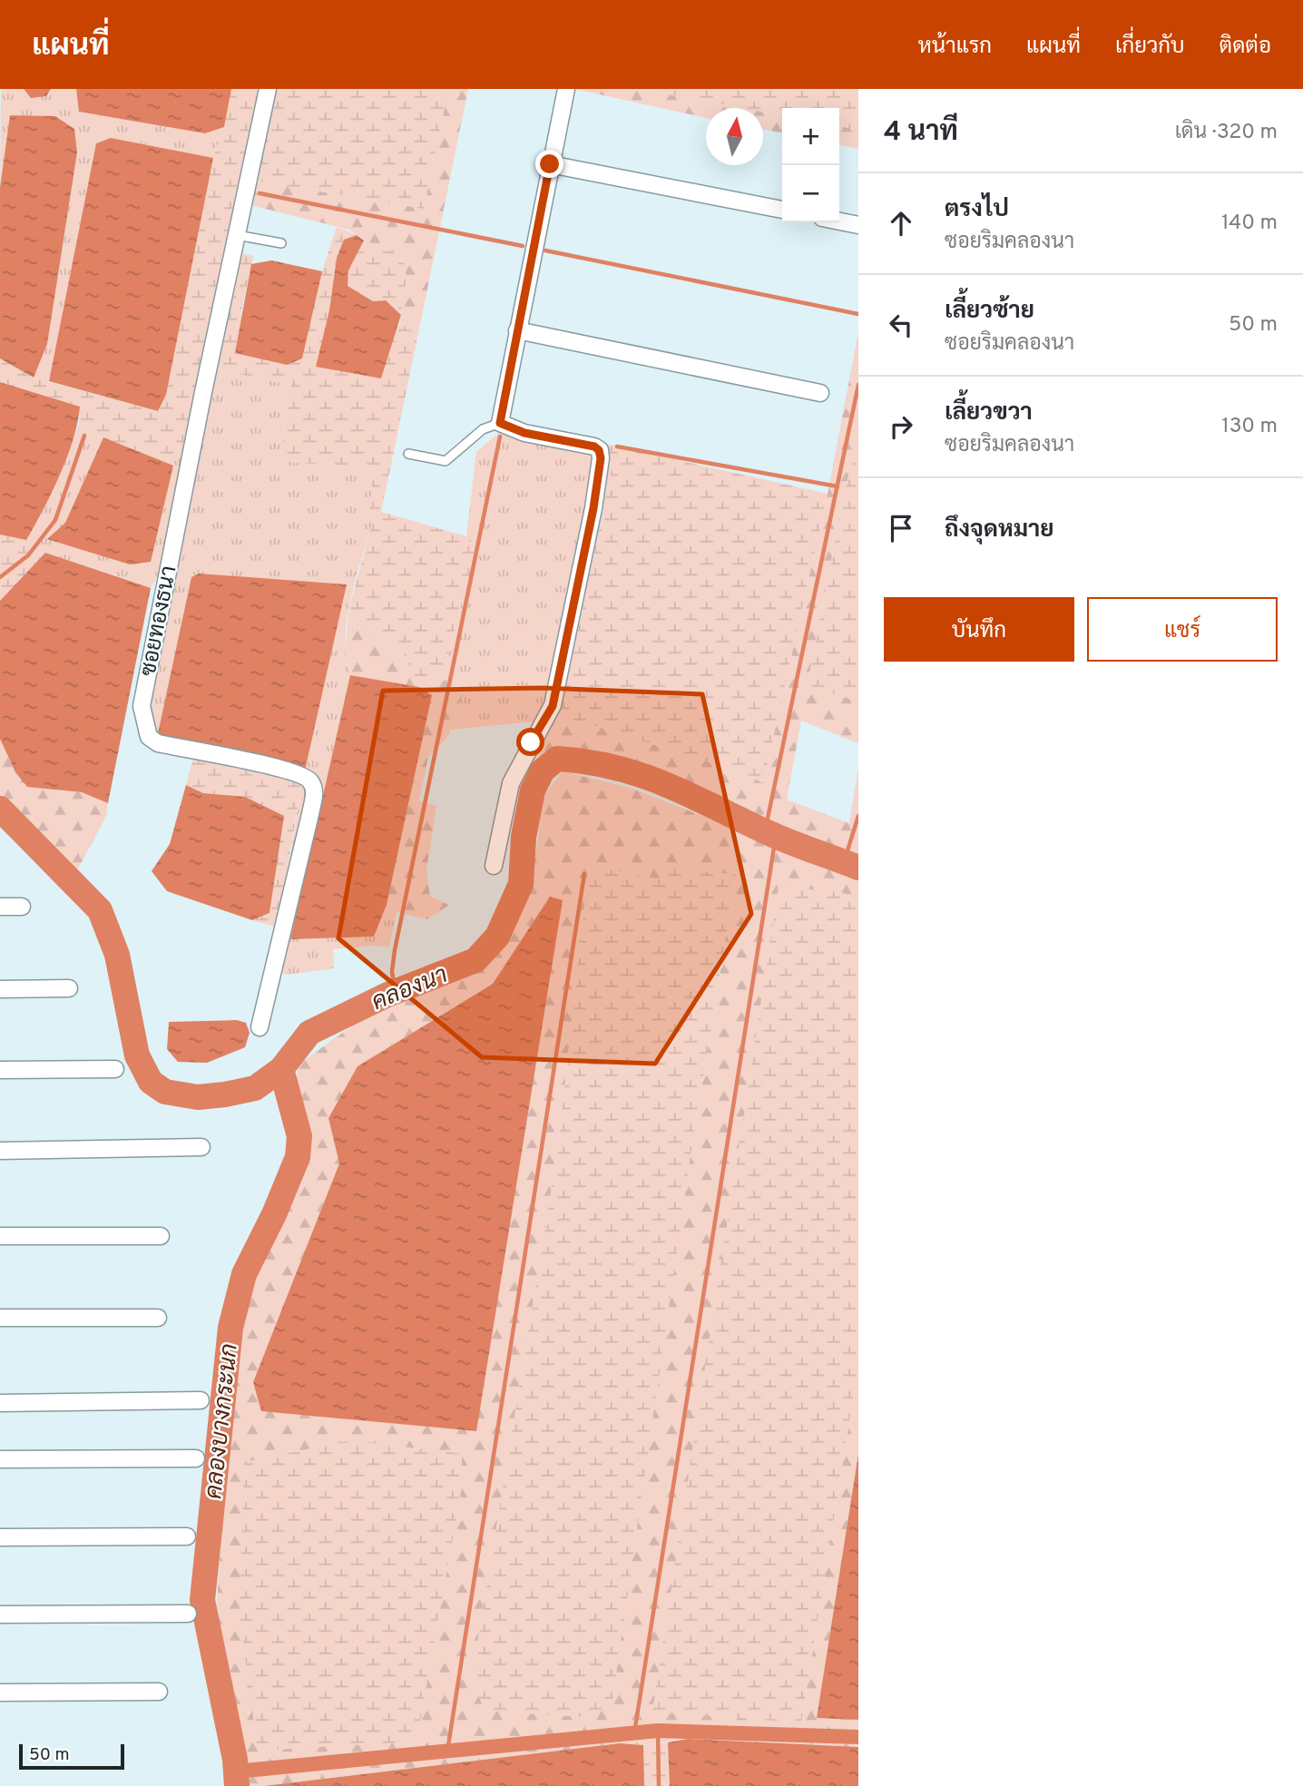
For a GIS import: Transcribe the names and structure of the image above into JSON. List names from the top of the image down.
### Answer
{
  "streets": {
    "street": ["ซอยทองธนา"]
  },
  "water": ["คลองนา", "คลองบางกระนก"],
  "scale_bar": "50 m",
  "north": "top",
  "page": {
    "header": "แผนที่",
    "nav": [
      "หน้าแรก",
      "แผนที่",
      "เกี่ยวกับ",
      "ติดต่อ"
    ],
    "heading": ["4 นาที", "เดิน · 320 m"],
    "map_buttons": ["+", "−"],
    "list": [
      ["ตรงไป", "ซอยริมคลองนา", "140 m"],
      ["เลี้ยวซ้าย", "ซอยริมคลองนา", "50 m"],
      ["เลี้ยวขวา", "ซอยริมคลองนา", "130 m"],
      "ถึงจุดหมาย"
    ],
    "buttons": ["บันทึก", "แชร์"],
    "scale": "50 m"
  }
}
